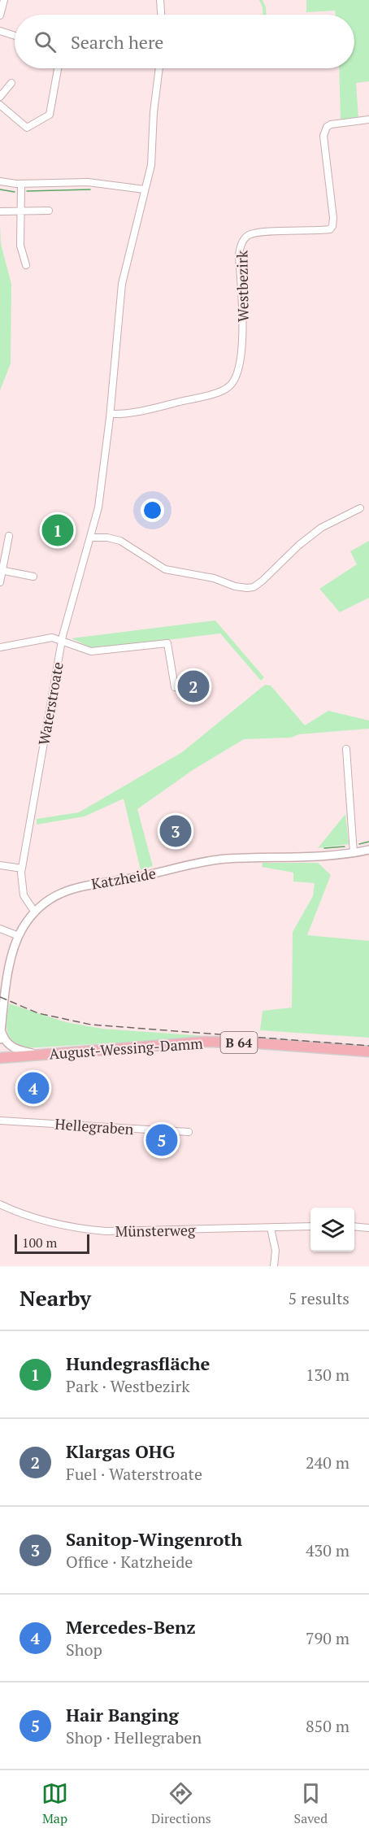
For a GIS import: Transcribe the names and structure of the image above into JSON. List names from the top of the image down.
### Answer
{
  "streets": {
    "main road": ["B 64", "August-Wessing-Damm"],
    "street": [
      "Westbezirk",
      "Waterstroate",
      "Katzheide",
      "Hellegraben",
      "Münsterweg"
    ]
  },
  "crossings": [
    ["Waterstroate", "Katzheide"]
  ],
  "scale_bar": "100 m",
  "page": {
    "search": "Search here",
    "pins": [
      "1",
      "2",
      "3",
      "4",
      "5"
    ],
    "scale": "100 m",
    "heading": ["Nearby", "5 results"],
    "list": [
      {
        "mark": "1",
        "name": "Hundegrasfläche",
        "note": "Park · Westbezirk",
        "value": "130 m"
      },
      {
        "mark": "2",
        "name": "Klargas OHG",
        "note": "Fuel · Waterstroate",
        "value": "240 m"
      },
      {
        "mark": "3",
        "name": "Sanitop-Wingenroth",
        "note": "Office · Katzheide",
        "value": "430 m"
      },
      {
        "mark": "4",
        "name": "Mercedes-Benz",
        "note": "Shop",
        "value": "790 m"
      },
      {
        "mark": "5",
        "name": "Hair Banging",
        "note": "Shop · Hellegraben",
        "value": "850 m"
      }
    ],
    "nav": ["Map", "Directions", "Saved"]
  }
}
